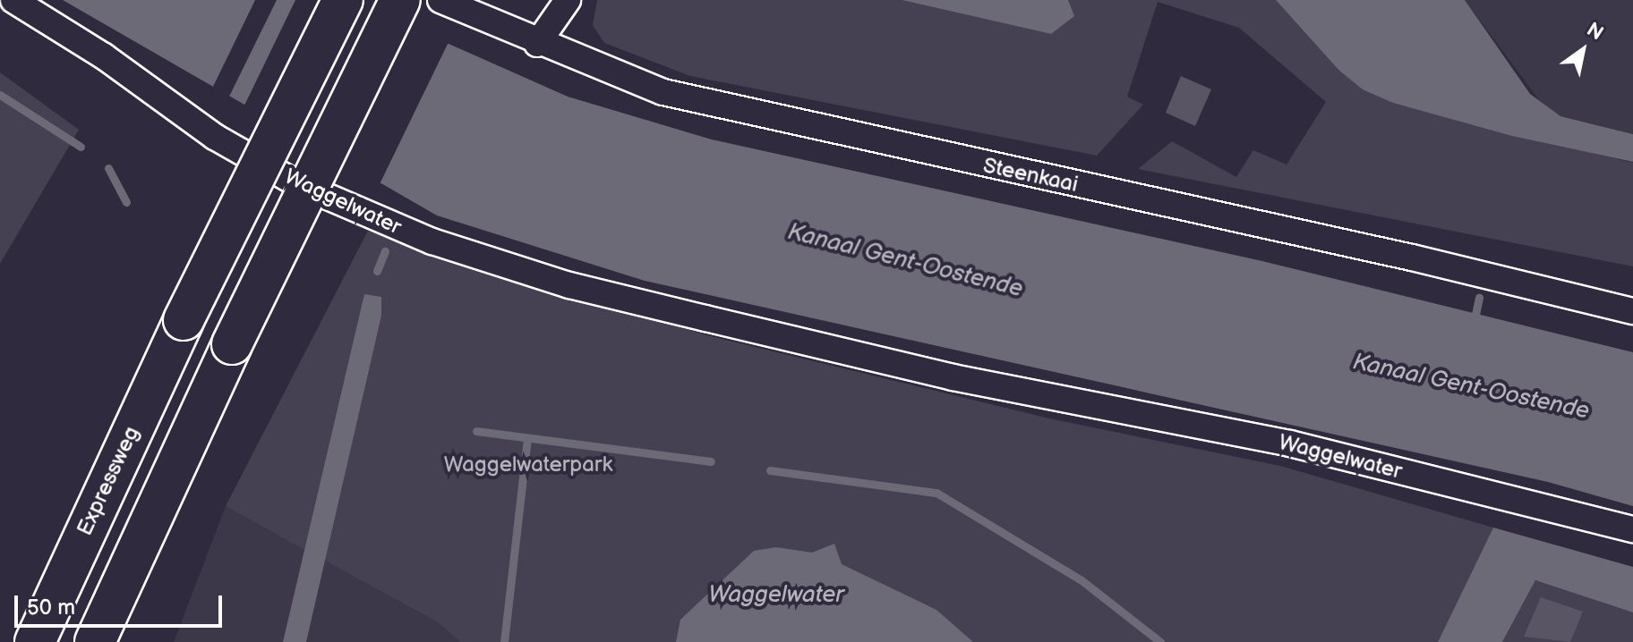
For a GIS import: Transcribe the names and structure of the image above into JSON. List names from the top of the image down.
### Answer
{
  "streets": {
    "highway": ["Expressweg"],
    "street": ["Steenkaai", "Waggelwater"]
  },
  "water": ["Kanaal Gent-Oostende", "Waggelwater"],
  "parks": ["Waggelwaterpark"],
  "scale_bar": "50 m",
  "north": "top right"
}
